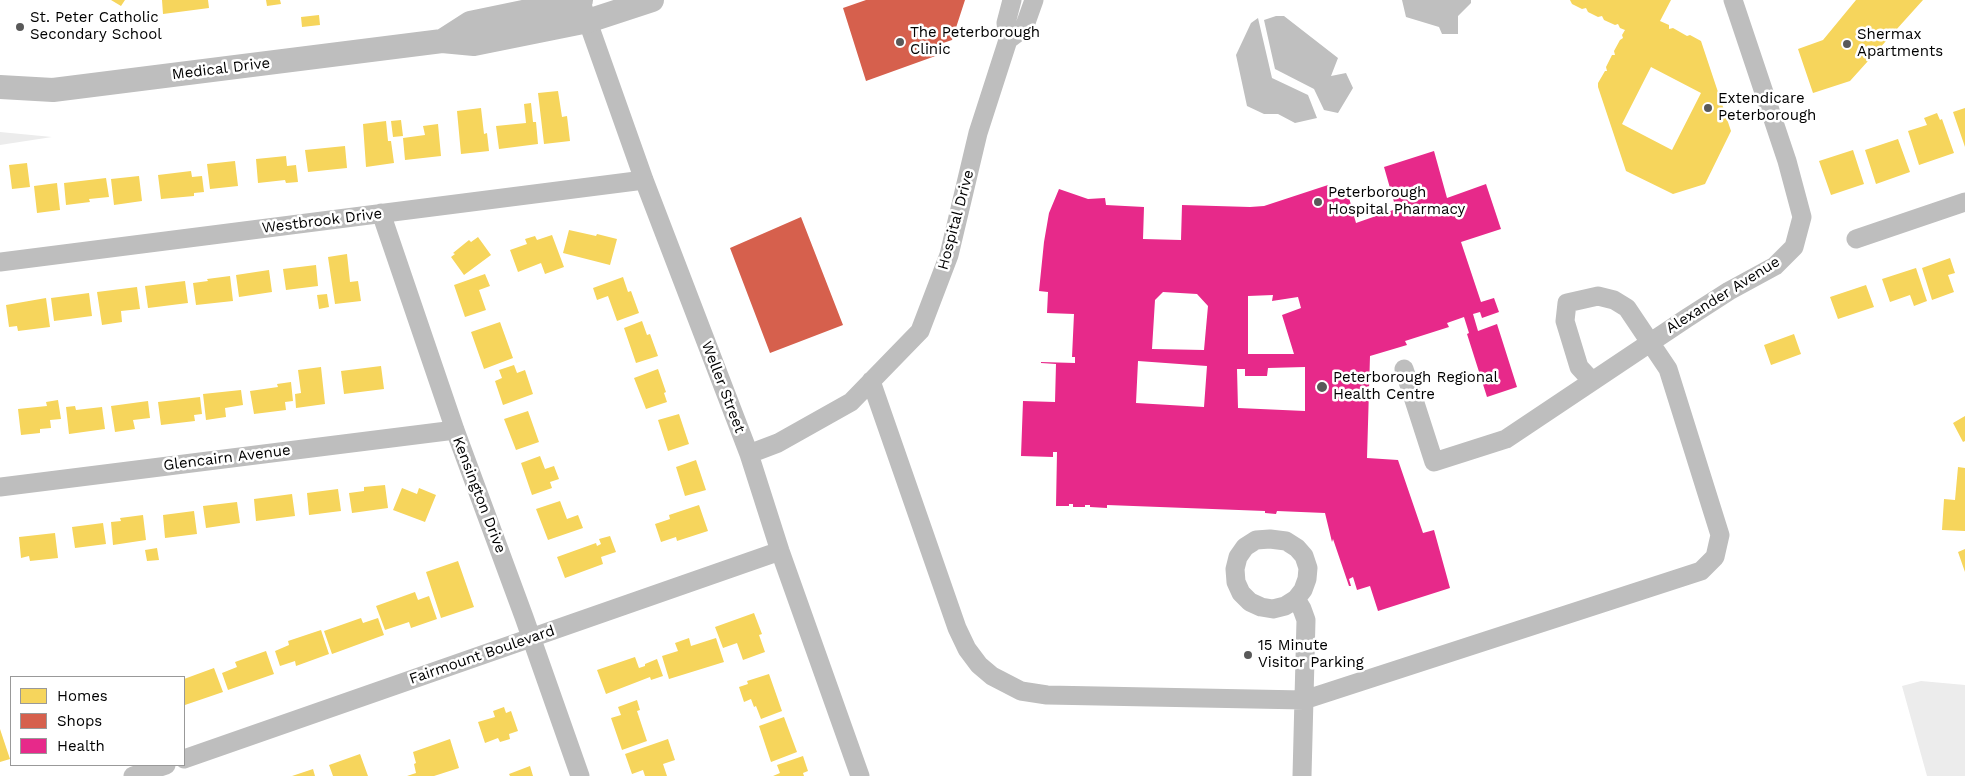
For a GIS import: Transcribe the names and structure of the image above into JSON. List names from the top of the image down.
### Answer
{
  "streets": {
    "main road": ["Medical Drive"],
    "street": [
      "Hospital Drive",
      "Westbrook Drive",
      "Alexander Avenue",
      "Weller Street",
      "Glencairn Avenue",
      "Kensington Drive",
      "Fairmount Boulevard"
    ]
  },
  "crossings": [
    ["Medical Drive", "Weller Street"],
    ["Hospital Drive", "Weller Street"],
    ["Westbrook Drive", "Weller Street"],
    ["Westbrook Drive", "Kensington Drive"],
    ["Weller Street", "Fairmount Boulevard"],
    ["Glencairn Avenue", "Kensington Drive"],
    ["Kensington Drive", "Fairmount Boulevard"]
  ],
  "places": [
    "St. Peter Catholic Secondary School",
    "The Peterborough Clinic",
    "Shermax Apartments",
    "Extendicare Peterborough",
    "Peterborough Hospital Pharmacy",
    "Peterborough Regional Health Centre",
    "15 Minute Visitor Parking"
  ],
  "legend": ["Homes", "Shops", "Health"]
}
